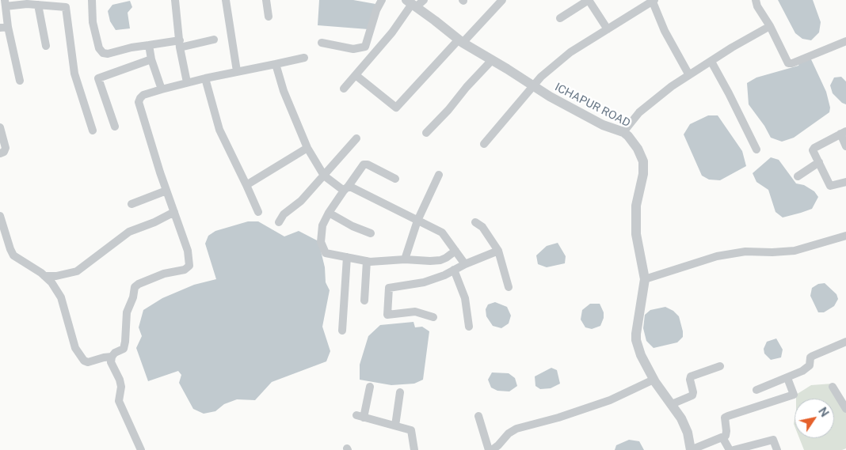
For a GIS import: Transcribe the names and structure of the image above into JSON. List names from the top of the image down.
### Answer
{
  "streets": {
    "street": ["ICHAPUR ROAD"]
  },
  "north": "top right"
}
